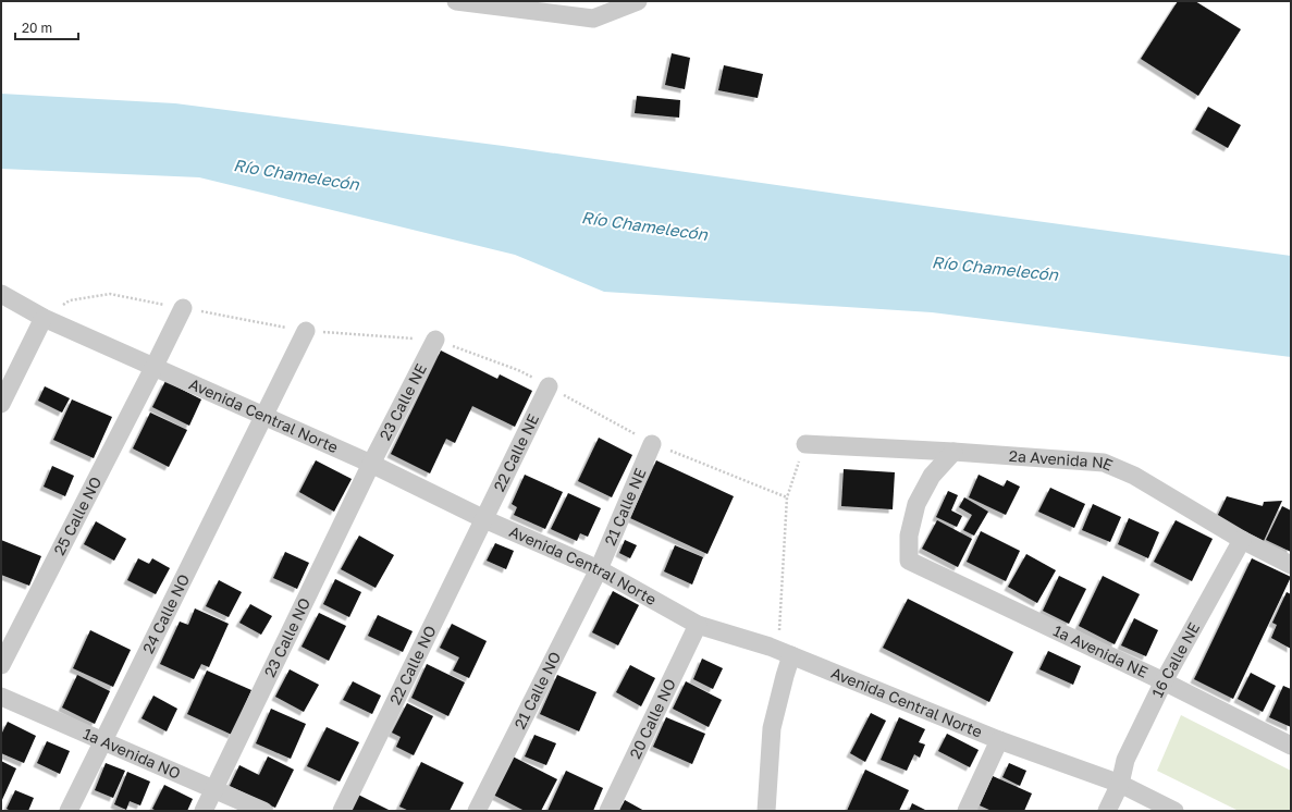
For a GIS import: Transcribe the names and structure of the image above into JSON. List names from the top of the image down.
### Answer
{
  "streets": {
    "street": [
      "23 Calle NE",
      "Avenida Central Norte",
      "22 Calle NE",
      "2a Avenida NE",
      "21 Calle NE",
      "25 Calle NO",
      "24 Calle NO",
      "23 Calle NO",
      "1a Avenida NE",
      "16 Calle NE",
      "22 Calle NO",
      "21 Calle NO",
      "20 Calle NO",
      "1a Avenida NO"
    ]
  },
  "crossings": [
    ["23 Calle NE", "Avenida Central Norte"],
    ["23 Calle NE", "23 Calle NO"],
    ["Avenida Central Norte", "22 Calle NE"],
    ["Avenida Central Norte", "21 Calle NE"],
    ["Avenida Central Norte", "25 Calle NO"],
    ["Avenida Central Norte", "24 Calle NO"],
    ["Avenida Central Norte", "23 Calle NO"],
    ["Avenida Central Norte", "16 Calle NE"],
    ["Avenida Central Norte", "22 Calle NO"],
    ["Avenida Central Norte", "21 Calle NO"],
    ["Avenida Central Norte", "20 Calle NO"],
    ["22 Calle NE", "22 Calle NO"],
    ["2a Avenida NE", "1a Avenida NE"],
    ["2a Avenida NE", "16 Calle NE"],
    ["21 Calle NE", "21 Calle NO"],
    ["24 Calle NO", "1a Avenida NO"],
    ["23 Calle NO", "1a Avenida NO"],
    ["1a Avenida NE", "16 Calle NE"]
  ],
  "water": ["Río Chamelecón"],
  "scale_bar": "20 m"
}
